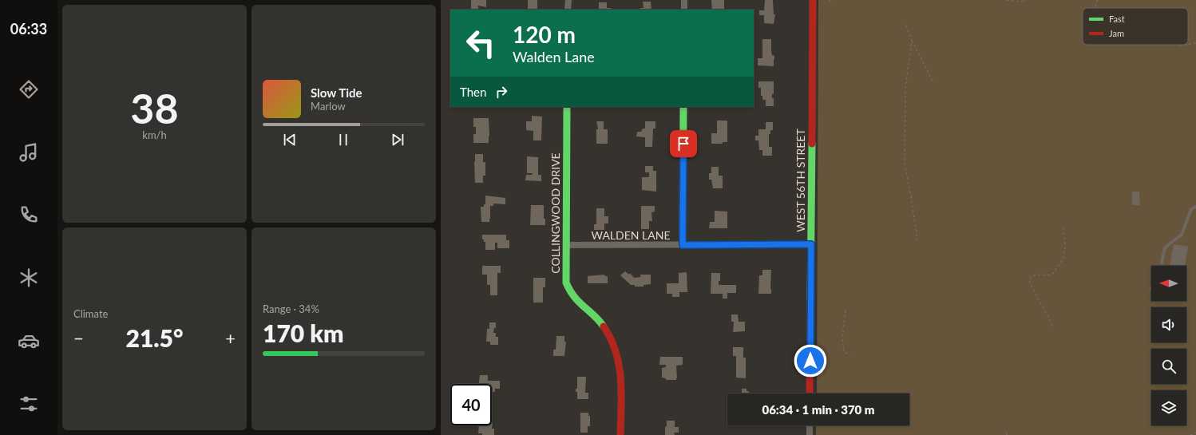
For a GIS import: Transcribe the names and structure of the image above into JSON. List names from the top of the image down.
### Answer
{
  "streets": {
    "street": ["WEST 56TH STREET", "COLLINGWOOD DRIVE", "WALDEN LANE"]
  },
  "crossings": [
    ["WEST 56TH STREET", "WALDEN LANE"],
    ["COLLINGWOOD DRIVE", "WALDEN LANE"]
  ],
  "legend": ["Fast", "Jam"],
  "north": "left",
  "page": {
    "tabs": "06:33",
    "tile": [
      ["38", "km/h"],
      "Climate",
      ["Range · 34%", "170 km"]
    ],
    "turn": ["120 m", "Walden Lane"],
    "then": "Then",
    "song": ["Slow Tide", "Marlow"],
    "heat": ["−", "21.5°", "+"],
    "limit": "40",
    "trip": "06:34 · 1 min · 370 m"
  }
}
